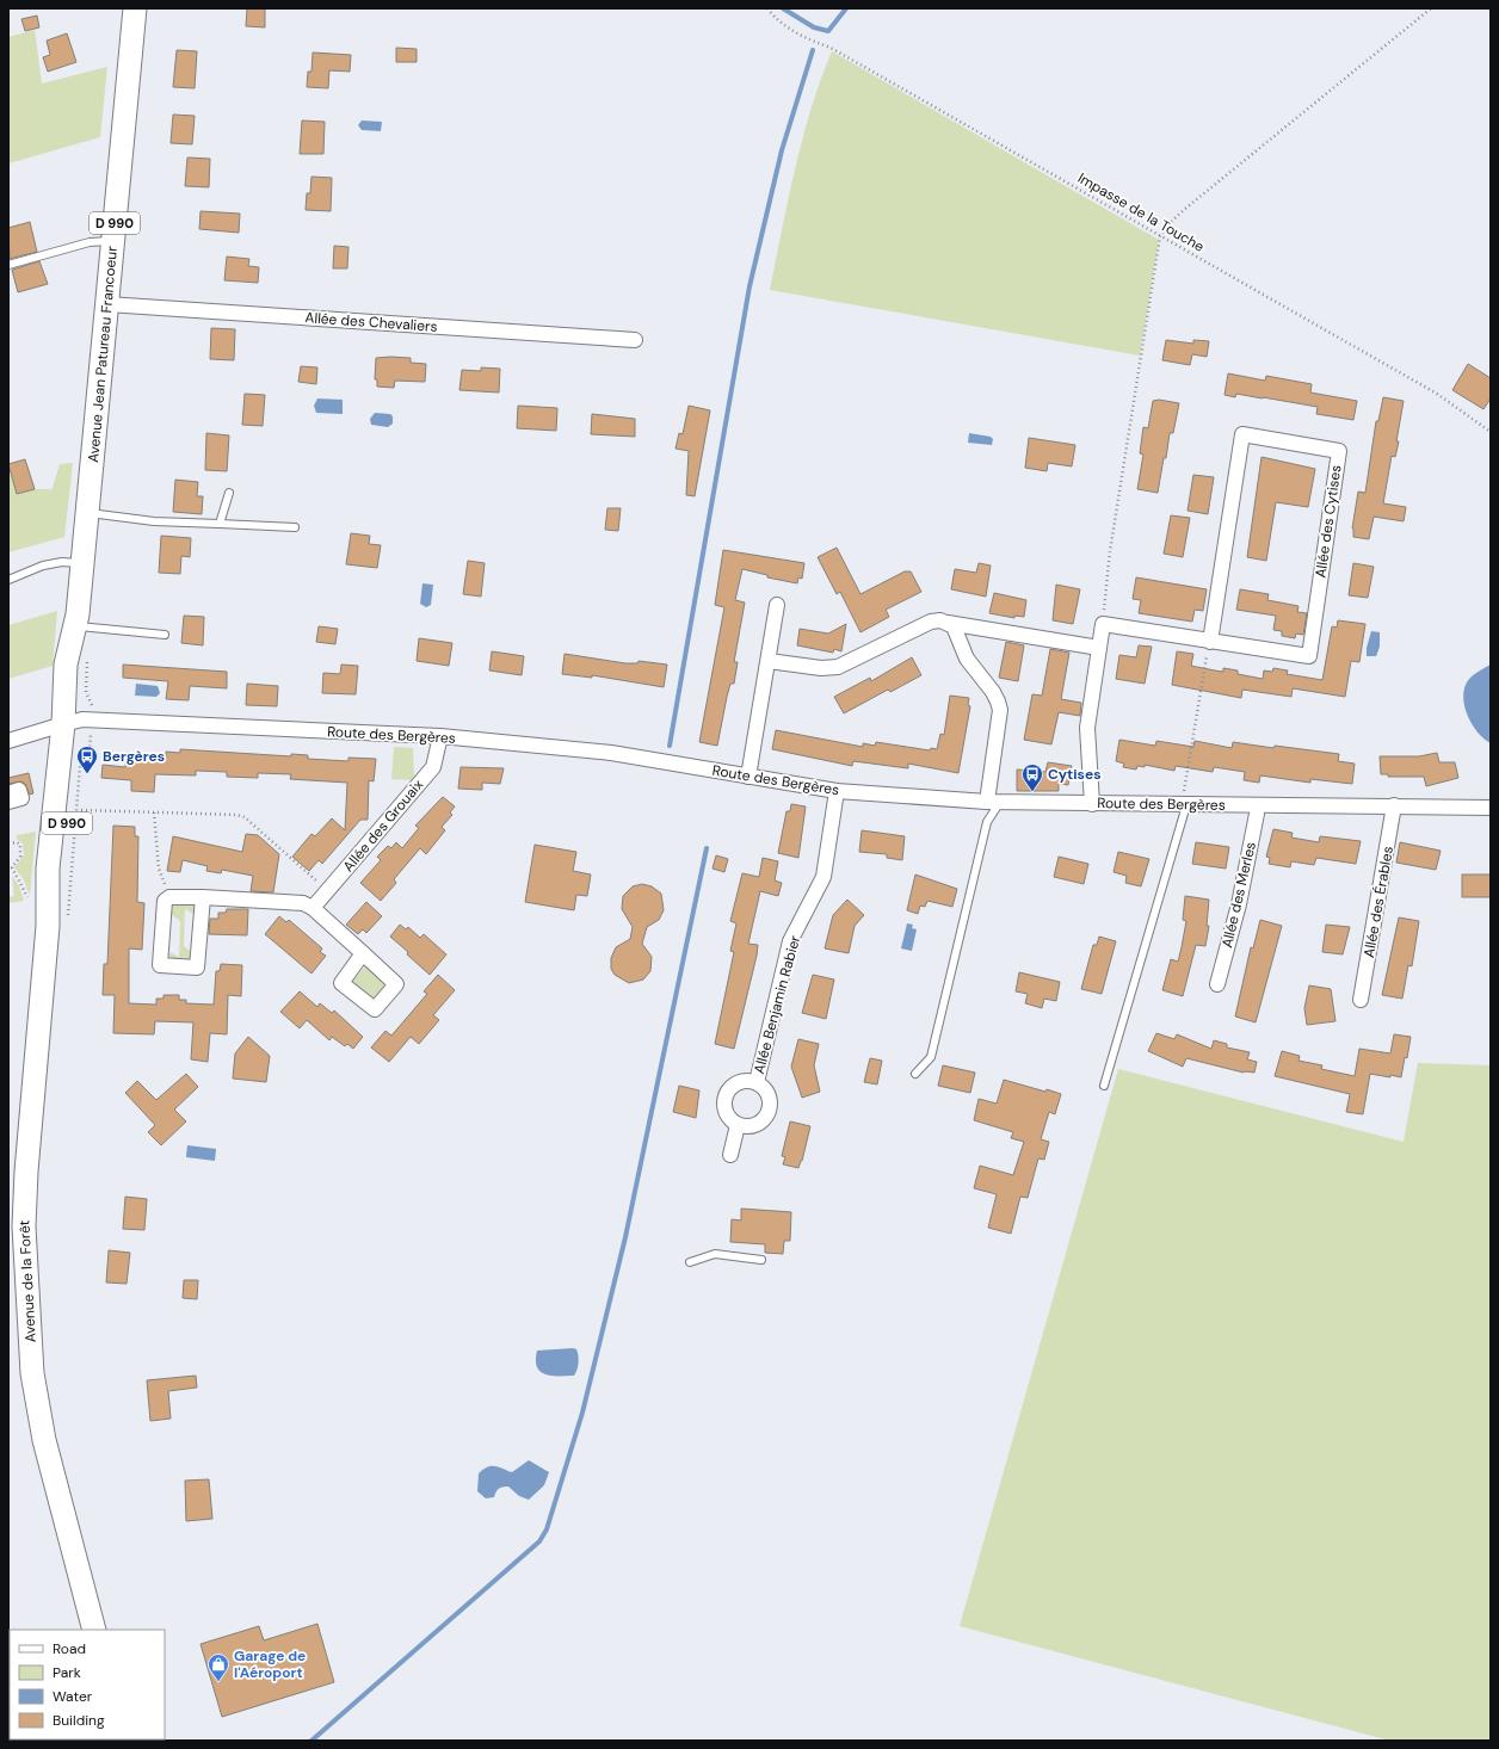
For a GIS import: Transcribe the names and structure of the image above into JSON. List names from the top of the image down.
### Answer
{
  "streets": {
    "main road": ["D 990", "Avenue Jean Patureau Francoeur", "Avenue de la Forêt"],
    "street": [
      "Allée des Chevaliers",
      "Allée des Cytises",
      "Route des Bergères",
      "Allée des Grouaix",
      "Allée des Merles",
      "Allée des Érables",
      "Allée Benjamin Rabier"
    ],
    "path": ["Impasse de la Touche"]
  },
  "crossings": [
    ["Allée des Chevaliers", "Avenue Jean Patureau Francoeur"],
    ["Avenue Jean Patureau Francoeur", "Route des Bergères"],
    ["Avenue Jean Patureau Francoeur", "Avenue de la Forêt"],
    ["Route des Bergères", "Allée des Grouaix"],
    ["Route des Bergères", "Allée des Merles"],
    ["Route des Bergères", "Allée des Érables"],
    ["Route des Bergères", "Allée Benjamin Rabier"],
    ["Route des Bergères", "Avenue de la Forêt"]
  ],
  "places": {
    "bus stop": ["Bergères", "Cytises"],
    "shop": ["Garage de l'Aéroport"]
  },
  "legend": [
    "Road",
    "Park",
    "Water",
    "Building"
  ]
}
